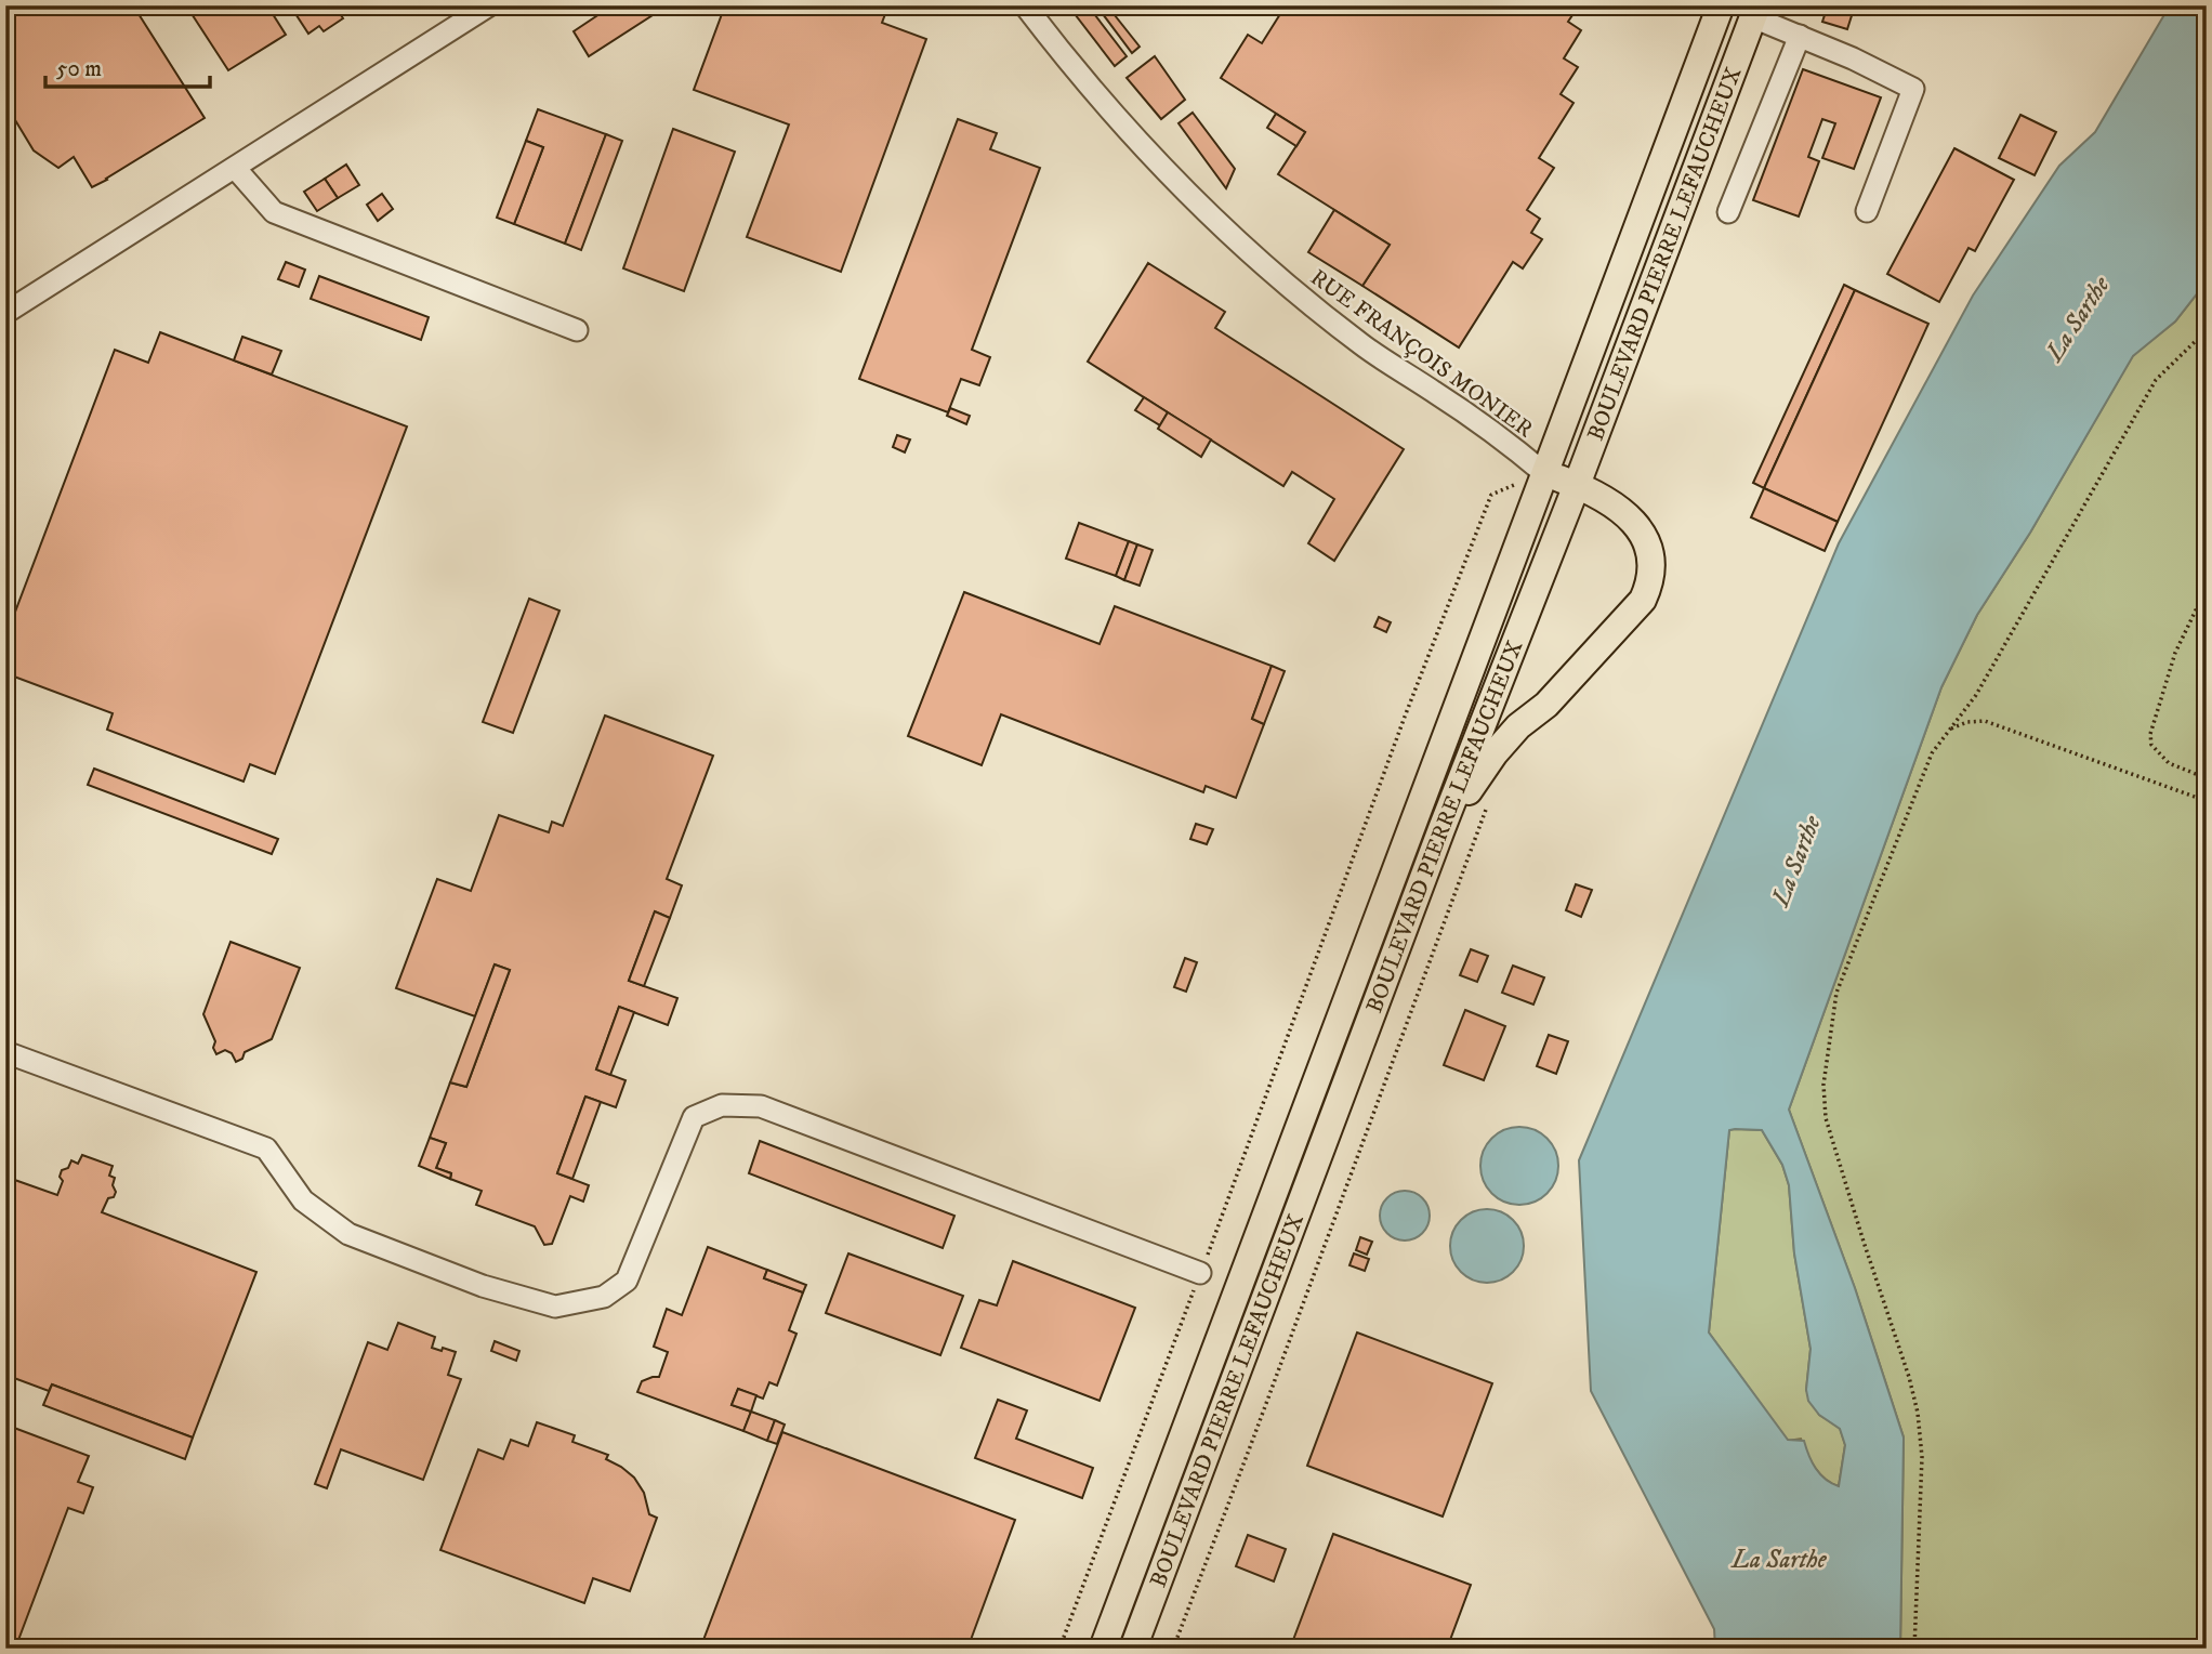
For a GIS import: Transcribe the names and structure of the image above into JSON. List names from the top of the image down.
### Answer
{
  "streets": {
    "main road": ["BOULEVARD PIERRE LEFAUCHEUX"],
    "street": ["RUE FRANÇOIS MONIER"]
  },
  "crossings": [
    ["BOULEVARD PIERRE LEFAUCHEUX", "RUE FRANÇOIS MONIER"]
  ],
  "water": ["La Sarthe"],
  "scale_bar": "50 m"
}
